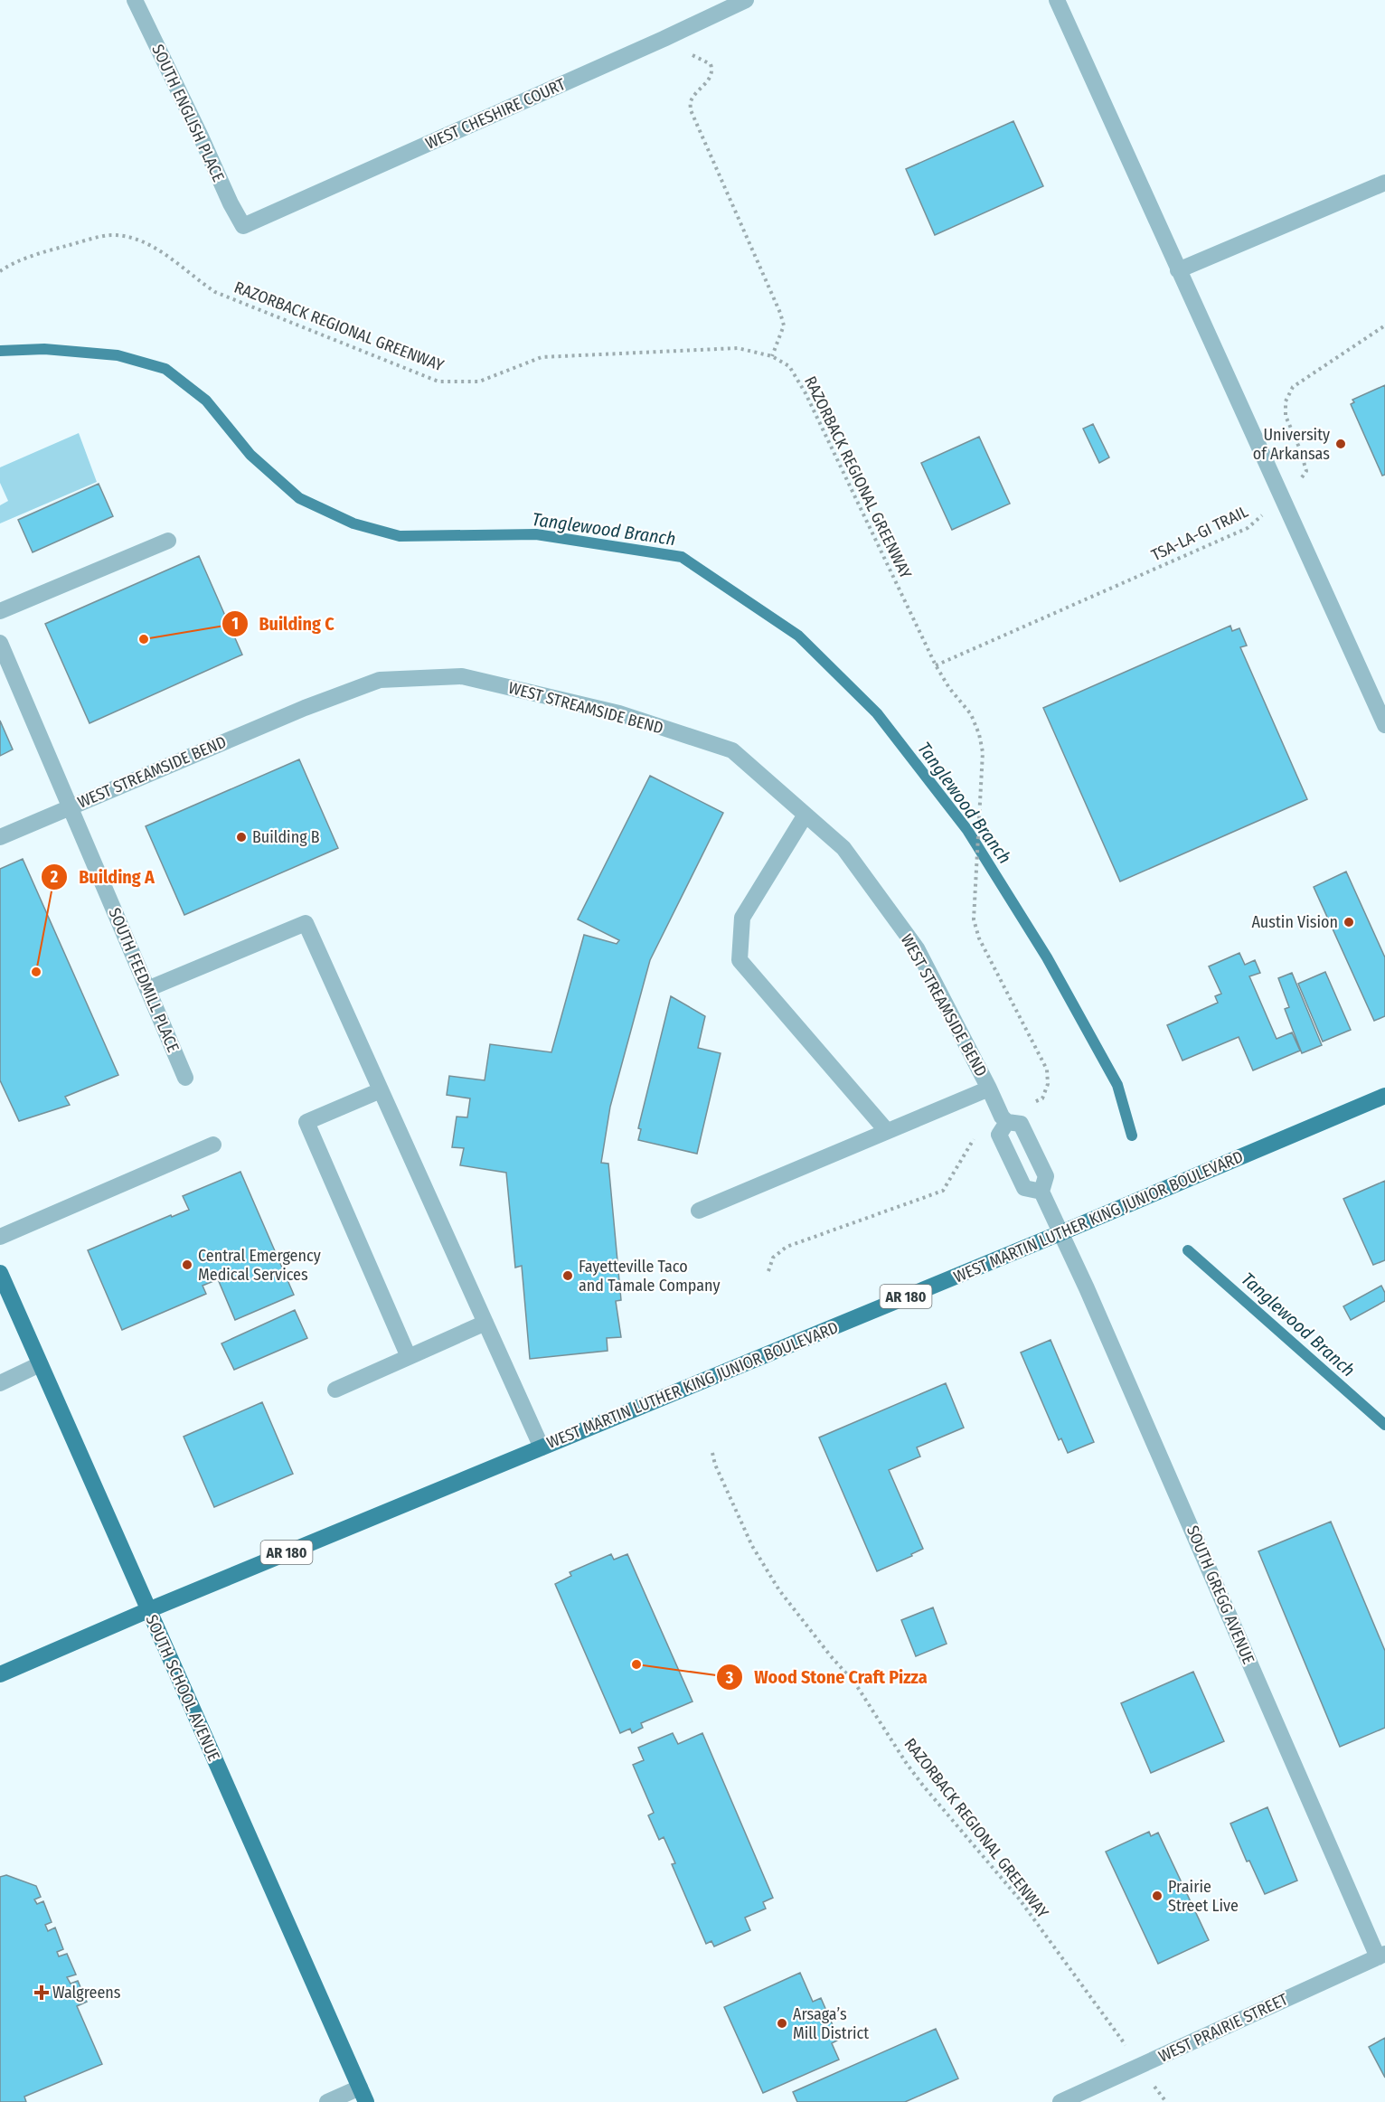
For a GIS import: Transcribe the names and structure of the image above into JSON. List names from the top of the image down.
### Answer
{
  "streets": {
    "main road": ["WEST MARTIN LUTHER KING JUNIOR BOULEVARD", "AR 180", "SOUTH SCHOOL AVENUE"],
    "street": [
      "SOUTH ENGLISH PLACE",
      "WEST CHESHIRE COURT",
      "WEST STREAMSIDE BEND",
      "SOUTH FEEDMILL PLACE",
      "SOUTH GREGG AVENUE",
      "WEST PRAIRIE STREET"
    ],
    "path": ["RAZORBACK REGIONAL GREENWAY", "TSA-LA-GI TRAIL"]
  },
  "crossings": [
    ["SOUTH ENGLISH PLACE", "WEST CHESHIRE COURT"],
    ["RAZORBACK REGIONAL GREENWAY", "TSA-LA-GI TRAIL"],
    ["RAZORBACK REGIONAL GREENWAY", "WEST PRAIRIE STREET"],
    ["WEST STREAMSIDE BEND", "SOUTH FEEDMILL PLACE"],
    ["WEST STREAMSIDE BEND", "WEST MARTIN LUTHER KING JUNIOR BOULEVARD"],
    ["WEST STREAMSIDE BEND", "SOUTH GREGG AVENUE"],
    ["WEST MARTIN LUTHER KING JUNIOR BOULEVARD", "SOUTH GREGG AVENUE"],
    ["WEST MARTIN LUTHER KING JUNIOR BOULEVARD", "SOUTH SCHOOL AVENUE"],
    ["SOUTH GREGG AVENUE", "WEST PRAIRIE STREET"]
  ],
  "water": ["Tanglewood Branch"],
  "places": {
    "other": [
      "University of Arkansas",
      "Building C",
      "Building B",
      "Austin Vision",
      "Building A",
      "Central Emergency Medical Services",
      "Fayetteville Taco and Tamale Company",
      "Wood Stone Craft Pizza",
      "Prairie Street Live",
      "Arsaga’s Mill District"
    ],
    "health": ["Walgreens"]
  }
}
